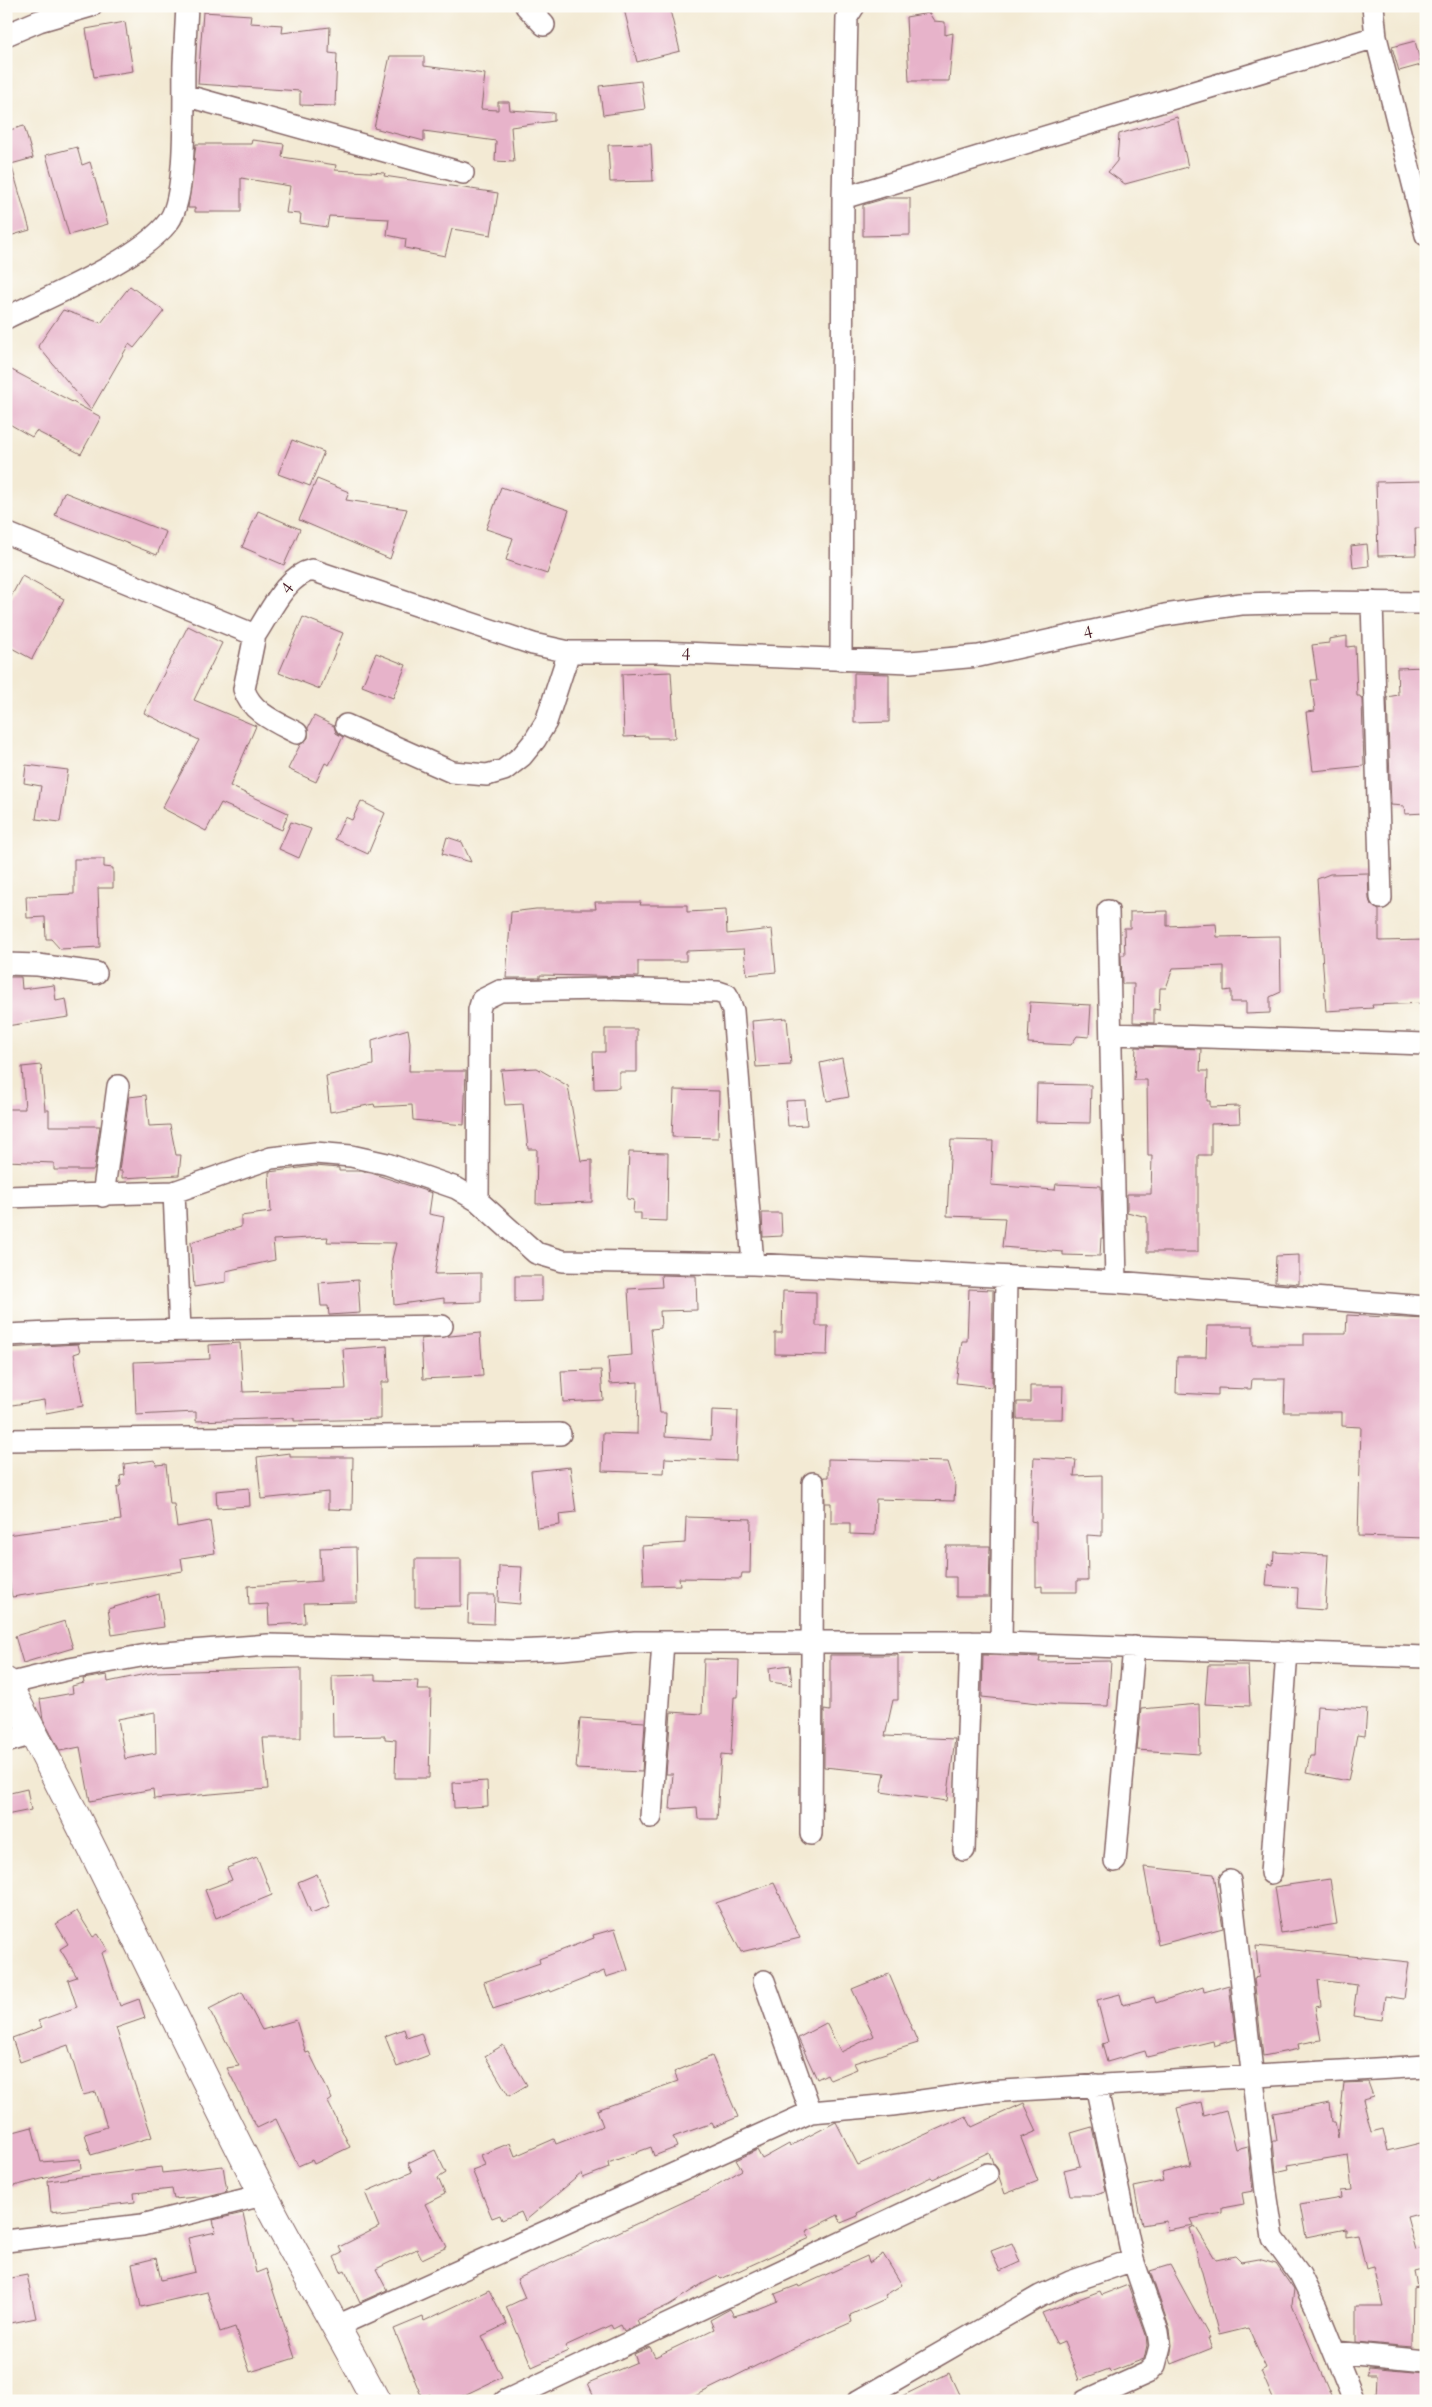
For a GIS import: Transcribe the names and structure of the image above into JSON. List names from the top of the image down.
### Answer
{
  "streets": {
    "street": ["4"]
  }
}
